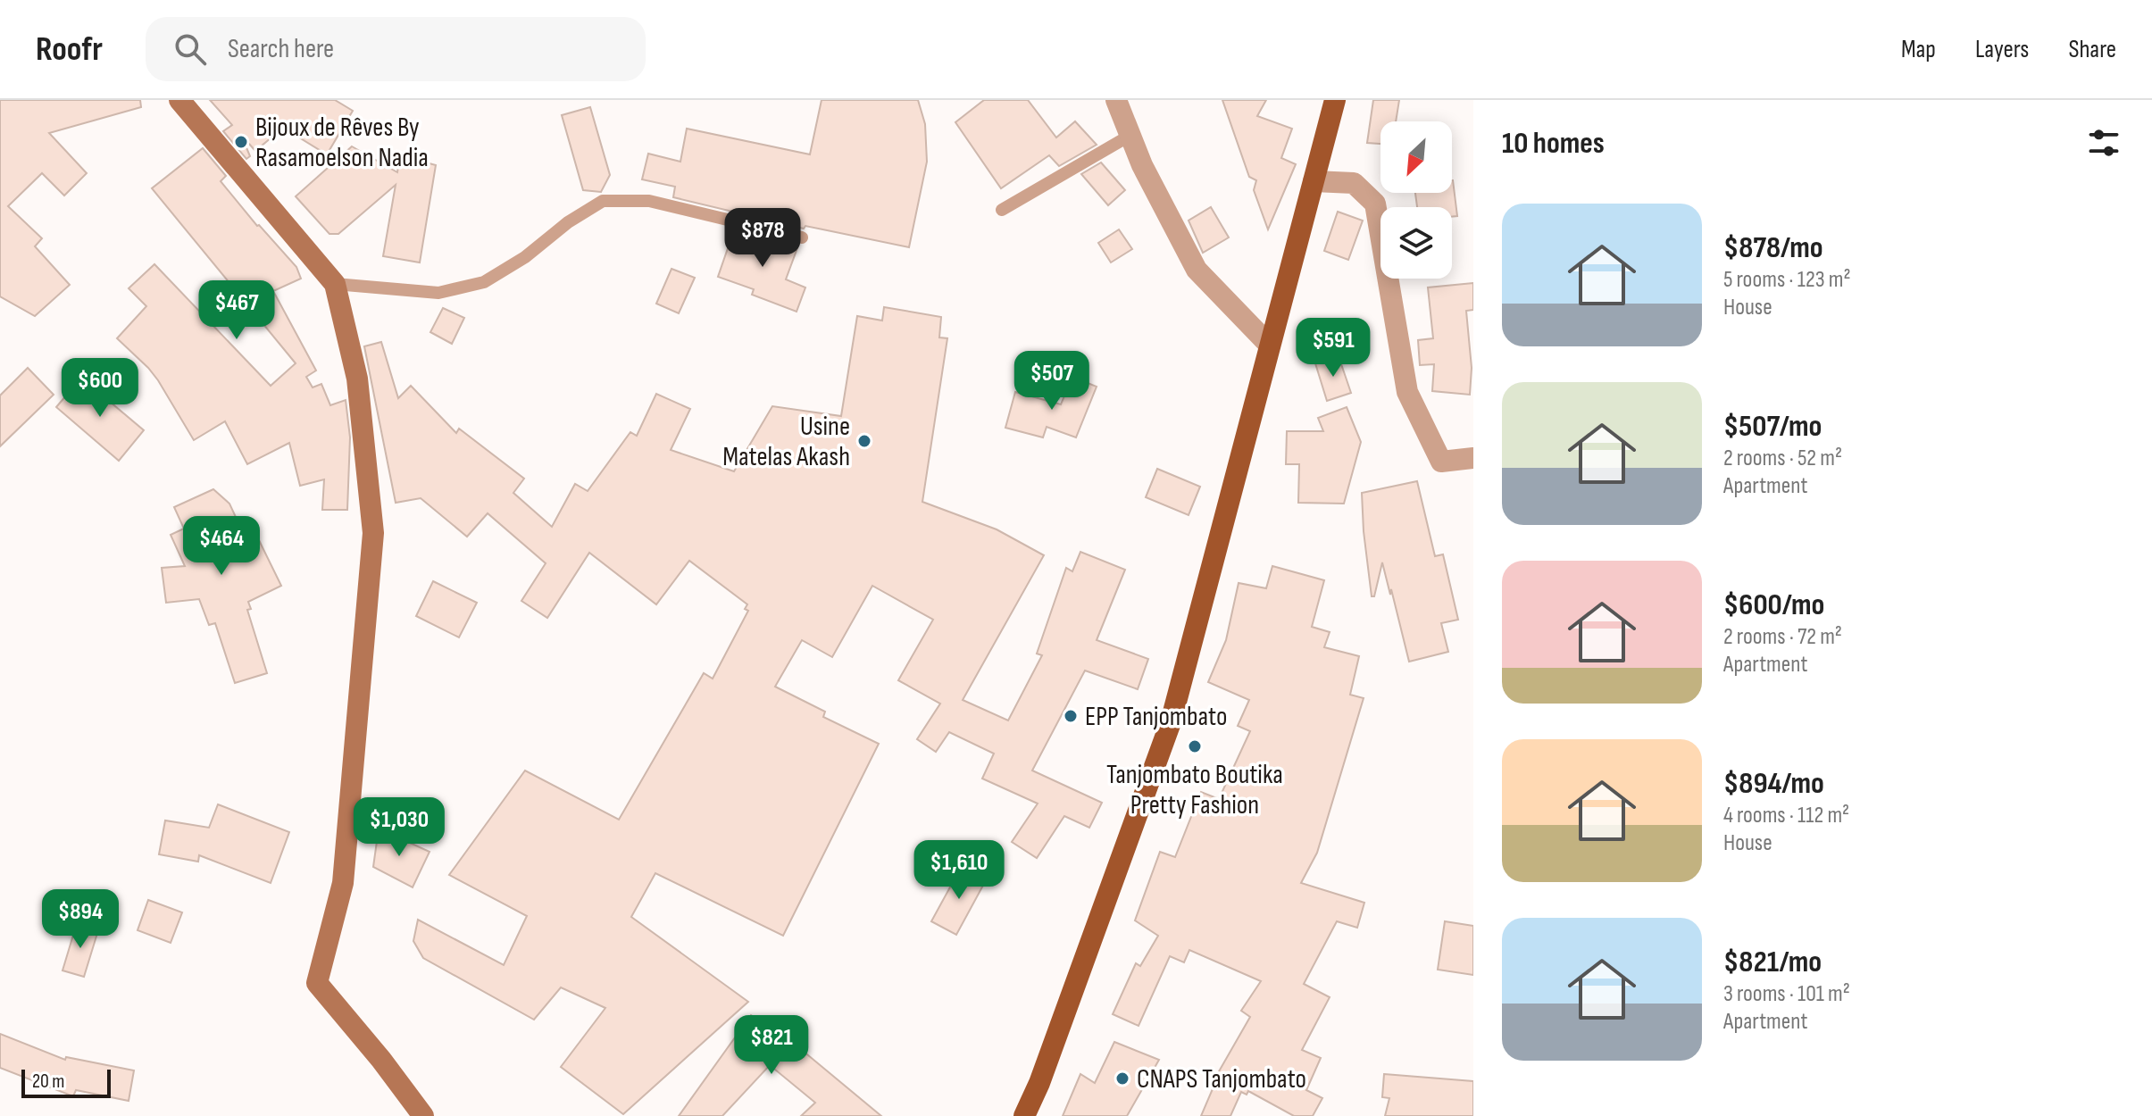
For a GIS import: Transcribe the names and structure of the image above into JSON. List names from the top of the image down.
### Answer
{
  "places": [
    "Bijoux de Rêves By Rasamoelson Nadia",
    "Usine Matelas Akash",
    "EPP Tanjombato",
    "Tanjombato Boutika Pretty Fashion",
    "CNAPS Tanjombato"
  ],
  "scale_bar": "20 m",
  "north": "bottom left",
  "page": {
    "header": "Roofr",
    "search": "Search here",
    "nav": ["Map", "Layers", "Share"],
    "heading": "10 homes",
    "list": [
      {
        "name": "$878/mo",
        "note": "5 rooms · 123 m² · House"
      },
      {
        "name": "$507/mo",
        "note": "2 rooms · 52 m² · Apartment"
      },
      {
        "name": "$600/mo",
        "note": "2 rooms · 72 m² · Apartment"
      },
      {
        "name": "$894/mo",
        "note": "4 rooms · 112 m² · House"
      },
      {
        "name": "$821/mo",
        "note": "3 rooms · 101 m² · Apartment"
      }
    ],
    "price": [
      "$878",
      "$467",
      "$591",
      "$507",
      "$600",
      "$464",
      "$1,030",
      "$1,610",
      "$894",
      "$821"
    ],
    "scale": "20 m"
  }
}
